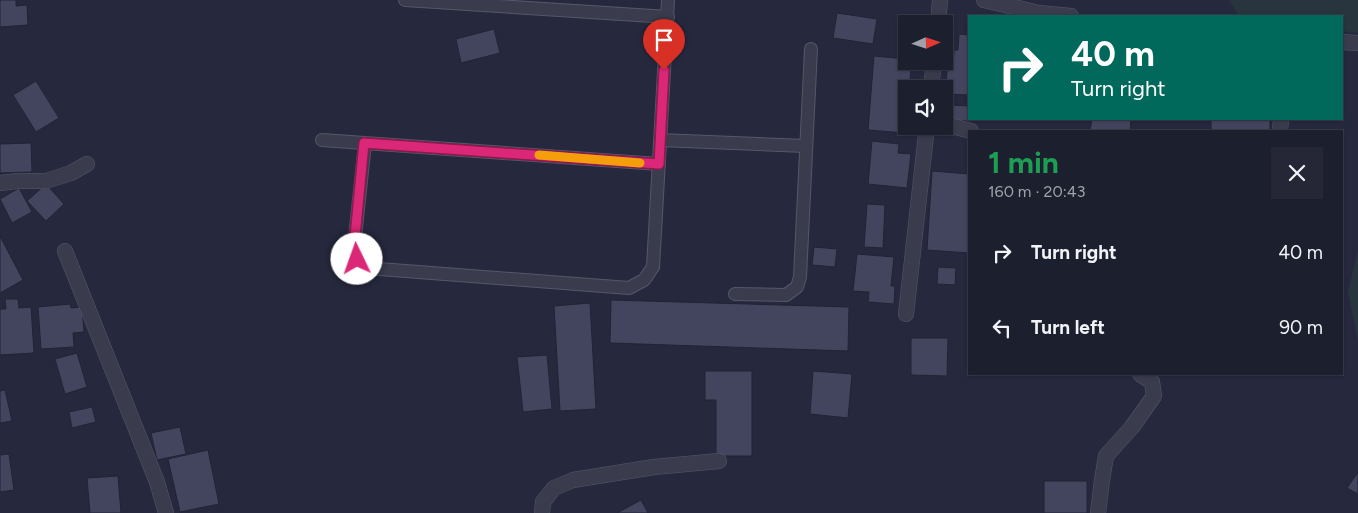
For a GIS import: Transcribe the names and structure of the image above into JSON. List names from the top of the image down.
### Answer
{
  "north": "right",
  "page": {
    "turn": ["40 m", "Turn right"],
    "heading": ["1 min", "160 m · 20:43"],
    "list": [
      {
        "name": "Turn right",
        "value": "40 m"
      },
      {
        "name": "Turn left",
        "value": "90 m"
      }
    ]
  }
}
